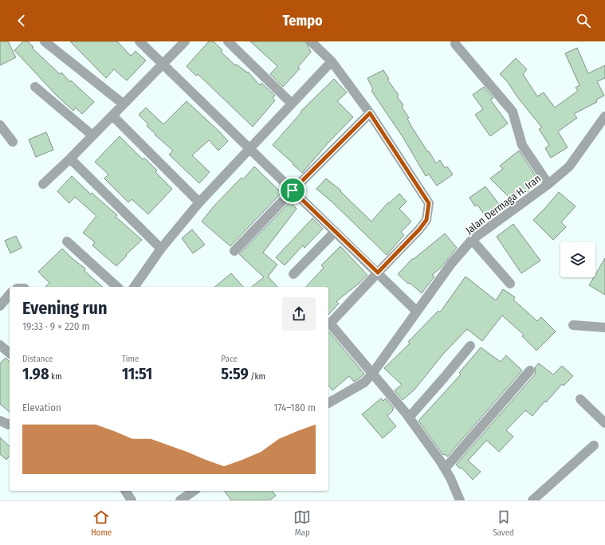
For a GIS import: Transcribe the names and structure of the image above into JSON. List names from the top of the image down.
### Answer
{
  "streets": {
    "street": ["Jalan Dermaga H. Iran"]
  },
  "page": {
    "header": "Tempo",
    "heading": ["Evening run", "19:33 · 9 × 220 m"],
    "stats": [
      ["Distance", "1.98 km"],
      ["Time", "11:51"],
      ["Pace", "5:59 /km"]
    ],
    "chart": ["Elevation", "174–180 m"],
    "tabs": ["Home", "Map", "Saved"]
  }
}
